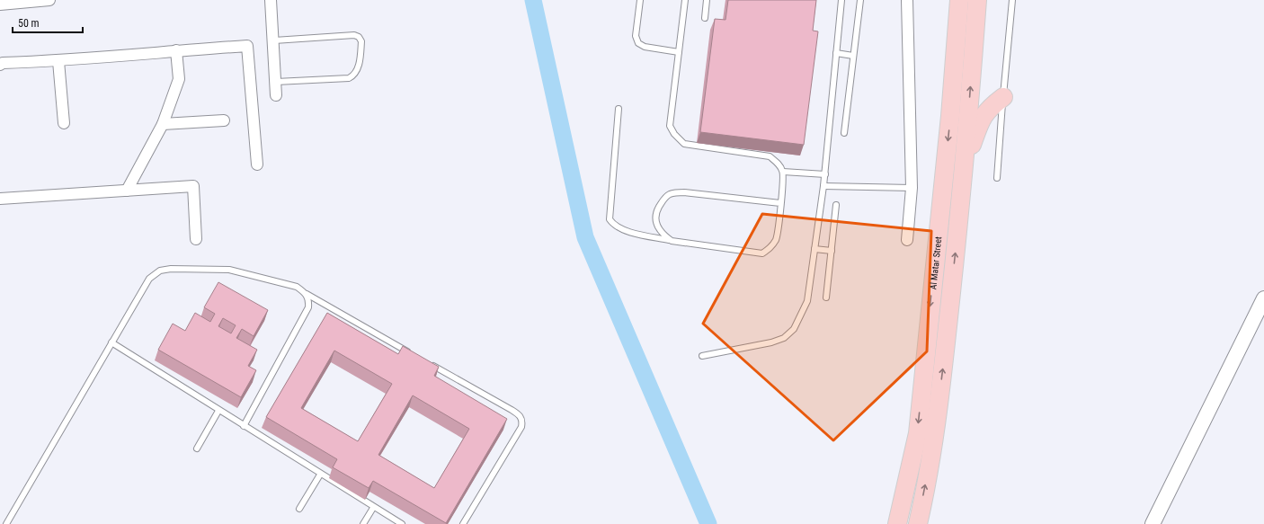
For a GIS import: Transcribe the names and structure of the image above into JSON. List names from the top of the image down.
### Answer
{
  "streets": {
    "main road": ["Al Matar Street"]
  },
  "scale_bar": "50 m"
}
